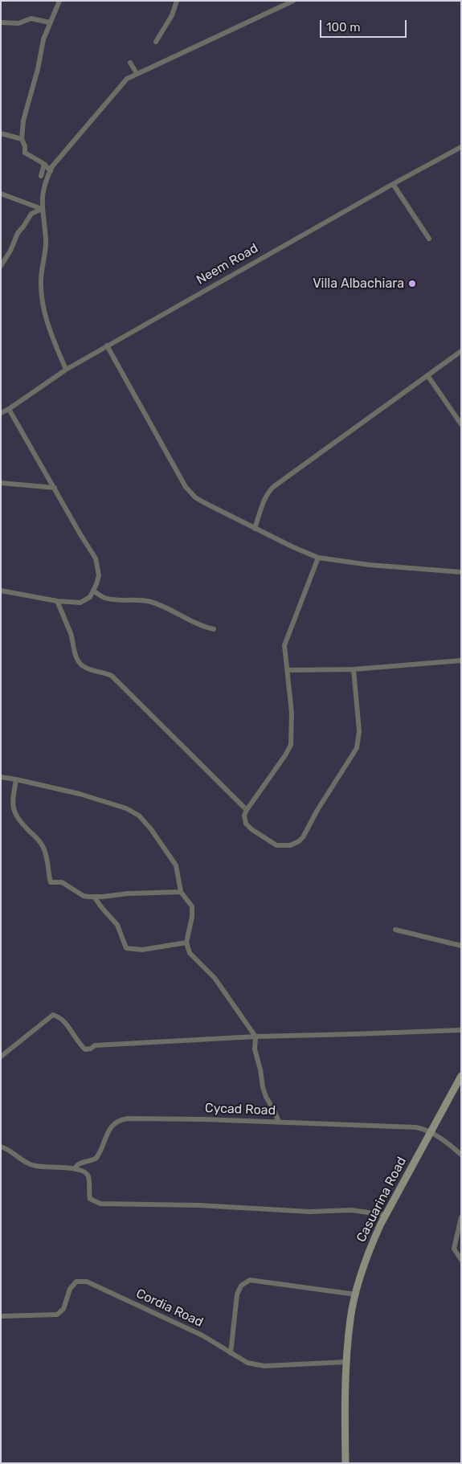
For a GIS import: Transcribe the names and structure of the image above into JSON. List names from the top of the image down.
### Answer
{
  "streets": {
    "street": [
      "Neem Road",
      "Cycad Road",
      "Casuarina Road",
      "Cordia Road"
    ]
  },
  "crossings": [
    ["Cycad Road", "Casuarina Road"],
    ["Casuarina Road", "Cordia Road"]
  ],
  "places": ["Villa Albachiara"],
  "scale_bar": "100 m"
}
